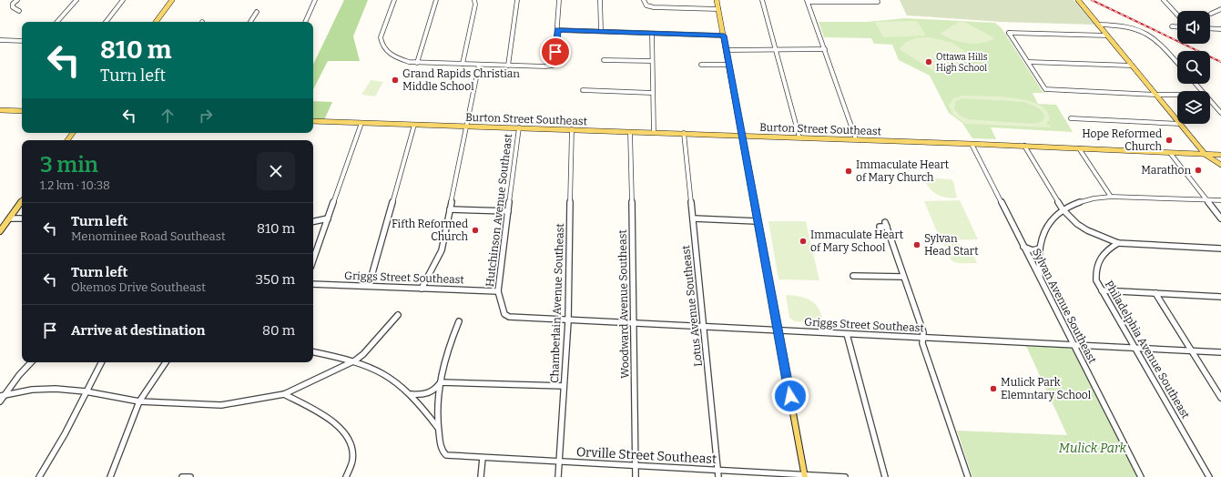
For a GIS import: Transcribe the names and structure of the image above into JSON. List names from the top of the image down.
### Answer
{
  "streets": {
    "main road": ["Burton Street Southeast"],
    "street": [
      "Hutchinson Avenue Southeast",
      "Griggs Street Southeast",
      "Chamberlain Avenue Southeast",
      "Woodward Avenue Southeast",
      "Lotus Avenue Southeast",
      "Sylvan Avenue Southeast",
      "Philadelphia Avenue Southeast",
      "Orville Street Southeast"
    ]
  },
  "crossings": [
    ["Burton Street Southeast", "Hutchinson Avenue Southeast"],
    ["Burton Street Southeast", "Chamberlain Avenue Southeast"],
    ["Burton Street Southeast", "Woodward Avenue Southeast"],
    ["Burton Street Southeast", "Lotus Avenue Southeast"],
    ["Burton Street Southeast", "Sylvan Avenue Southeast"],
    ["Hutchinson Avenue Southeast", "Griggs Street Southeast"],
    ["Griggs Street Southeast", "Chamberlain Avenue Southeast"],
    ["Griggs Street Southeast", "Woodward Avenue Southeast"],
    ["Griggs Street Southeast", "Lotus Avenue Southeast"],
    ["Griggs Street Southeast", "Sylvan Avenue Southeast"],
    ["Griggs Street Southeast", "Philadelphia Avenue Southeast"],
    ["Chamberlain Avenue Southeast", "Orville Street Southeast"],
    ["Woodward Avenue Southeast", "Orville Street Southeast"],
    ["Lotus Avenue Southeast", "Orville Street Southeast"]
  ],
  "parks": ["Mulick Park"],
  "places": [
    "Ottawa Hills High School",
    "Grand Rapids Christian Middle School",
    "Hope Reformed Church",
    "Marathon",
    "Immaculate Heart of Mary Church",
    "Fifth Reformed Church",
    "Immaculate Heart of Mary School",
    "Sylvan Head Start",
    "Mulick Park Elemntary School"
  ],
  "page": {
    "turn": ["810 m", "Turn left"],
    "heading": ["3 min", "1.2 km · 10:38"],
    "list": [
      {
        "name": "Turn left",
        "note": "Menominee Road Southeast",
        "value": "810 m"
      },
      {
        "name": "Turn left",
        "note": "Okemos Drive Southeast",
        "value": "350 m"
      },
      {
        "name": "Arrive at destination",
        "value": "80 m"
      }
    ]
  }
}
